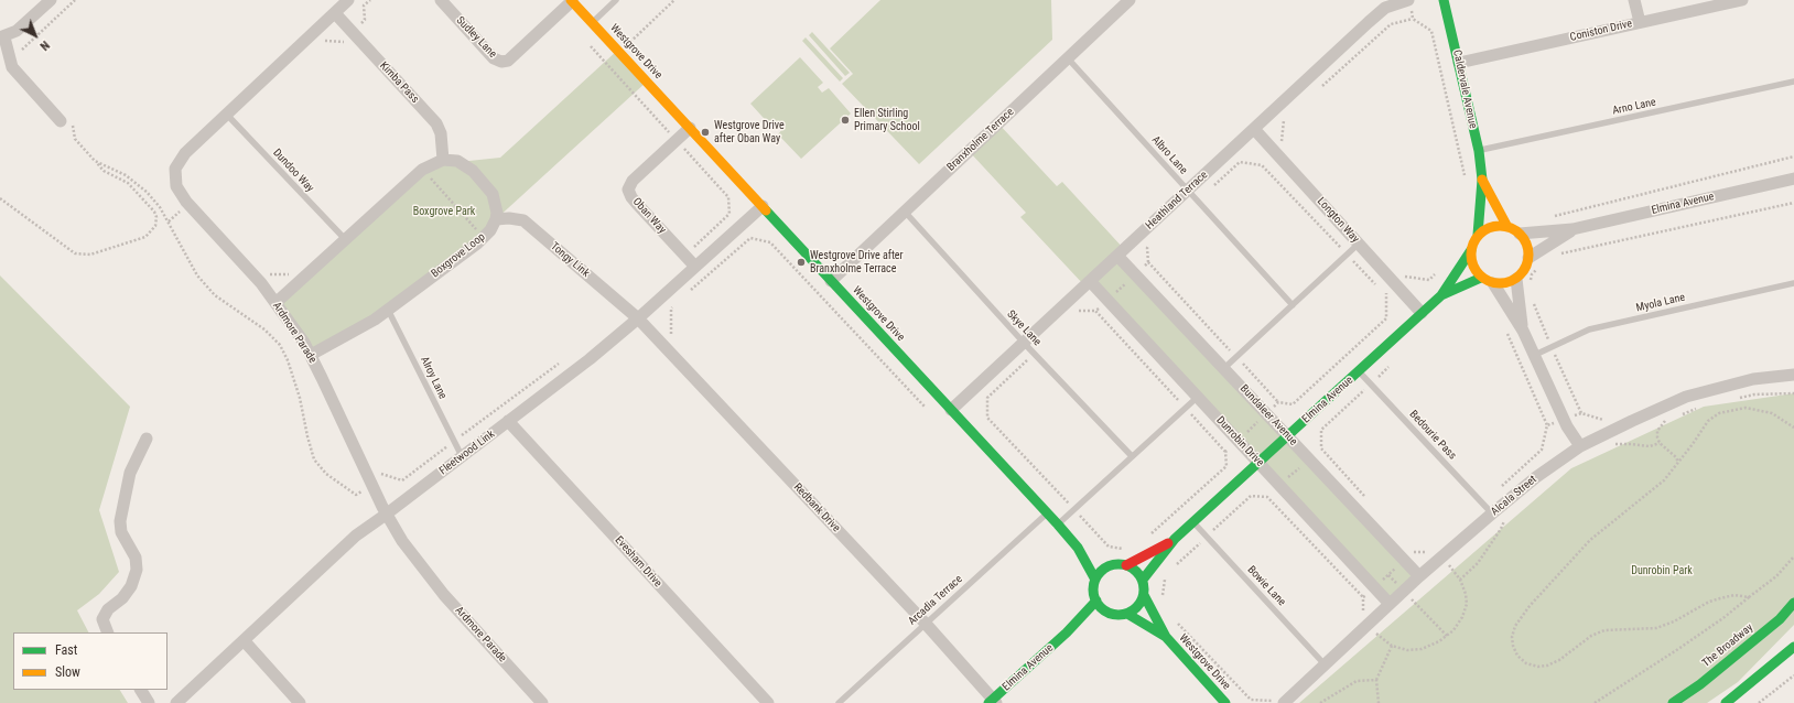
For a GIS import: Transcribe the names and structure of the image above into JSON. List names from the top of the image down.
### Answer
{
  "streets": {
    "street": [
      "Coniston Drive",
      "Sudley Lane",
      "Westgrove Drive",
      "Kimba Pass",
      "Caldervale Avenue",
      "Branxholme Terrace",
      "Heathland Terrace",
      "Elmina Avenue",
      "Oban Way",
      "Longton Way",
      "Boxgrove Loop",
      "Tongy Link",
      "Ardmore Parade",
      "Bundaleer Avenue",
      "Dunrobin Drive",
      "Fleetwood Link",
      "Alcala Street",
      "Redbank Drive",
      "Evesham Drive",
      "The Broadway"
    ],
    "lane": [
      "Arno Lane",
      "Albro Lane",
      "Dundoo Way",
      "Myola Lane",
      "Skye Lane",
      "Alroy Lane",
      "Bedourie Pass",
      "Bowie Lane",
      "Arcadia Terrace"
    ]
  },
  "crossings": [
    ["Coniston Drive", "Caldervale Avenue"],
    ["Sudley Lane", "Westgrove Drive"],
    ["Westgrove Drive", "Branxholme Terrace"],
    ["Westgrove Drive", "Heathland Terrace"],
    ["Westgrove Drive", "Elmina Avenue"],
    ["Westgrove Drive", "Oban Way"],
    ["Westgrove Drive", "Fleetwood Link"],
    ["Westgrove Drive", "Arcadia Terrace"],
    ["Kimba Pass", "Ardmore Parade"],
    ["Caldervale Avenue", "Arno Lane"],
    ["Caldervale Avenue", "Elmina Avenue"],
    ["Branxholme Terrace", "Albro Lane"],
    ["Branxholme Terrace", "Skye Lane"],
    ["Albro Lane", "Heathland Terrace"],
    ["Dundoo Way", "Ardmore Parade"],
    ["Heathland Terrace", "Longton Way"],
    ["Heathland Terrace", "Skye Lane"],
    ["Heathland Terrace", "Bundaleer Avenue"],
    ["Heathland Terrace", "Dunrobin Drive"],
    ["Elmina Avenue", "Longton Way"],
    ["Elmina Avenue", "Bundaleer Avenue"],
    ["Elmina Avenue", "Bedourie Pass"],
    ["Elmina Avenue", "Dunrobin Drive"],
    ["Elmina Avenue", "Redbank Drive"],
    ["Elmina Avenue", "Bowie Lane"],
    ["Oban Way", "Fleetwood Link"],
    ["Boxgrove Loop", "Tongy Link"],
    ["Boxgrove Loop", "Ardmore Parade"],
    ["Boxgrove Loop", "Alroy Lane"],
    ["Tongy Link", "Fleetwood Link"],
    ["Tongy Link", "Redbank Drive"],
    ["Ardmore Parade", "Fleetwood Link"],
    ["Alroy Lane", "Fleetwood Link"],
    ["Bundaleer Avenue", "Alcala Street"],
    ["Bedourie Pass", "Alcala Street"],
    ["Dunrobin Drive", "Alcala Street"],
    ["Fleetwood Link", "Redbank Drive"],
    ["Fleetwood Link", "Evesham Drive"],
    ["Alcala Street", "Bowie Lane"],
    ["Redbank Drive", "Arcadia Terrace"]
  ],
  "parks": ["Boxgrove Park", "Dunrobin Park"],
  "places": ["Ellen Stirling Primary School", "Westgrove Drive after Oban Way", "Westgrove Drive after Branxholme Terrace"],
  "legend": ["Fast", "Slow"],
  "north": "bottom right"
}
